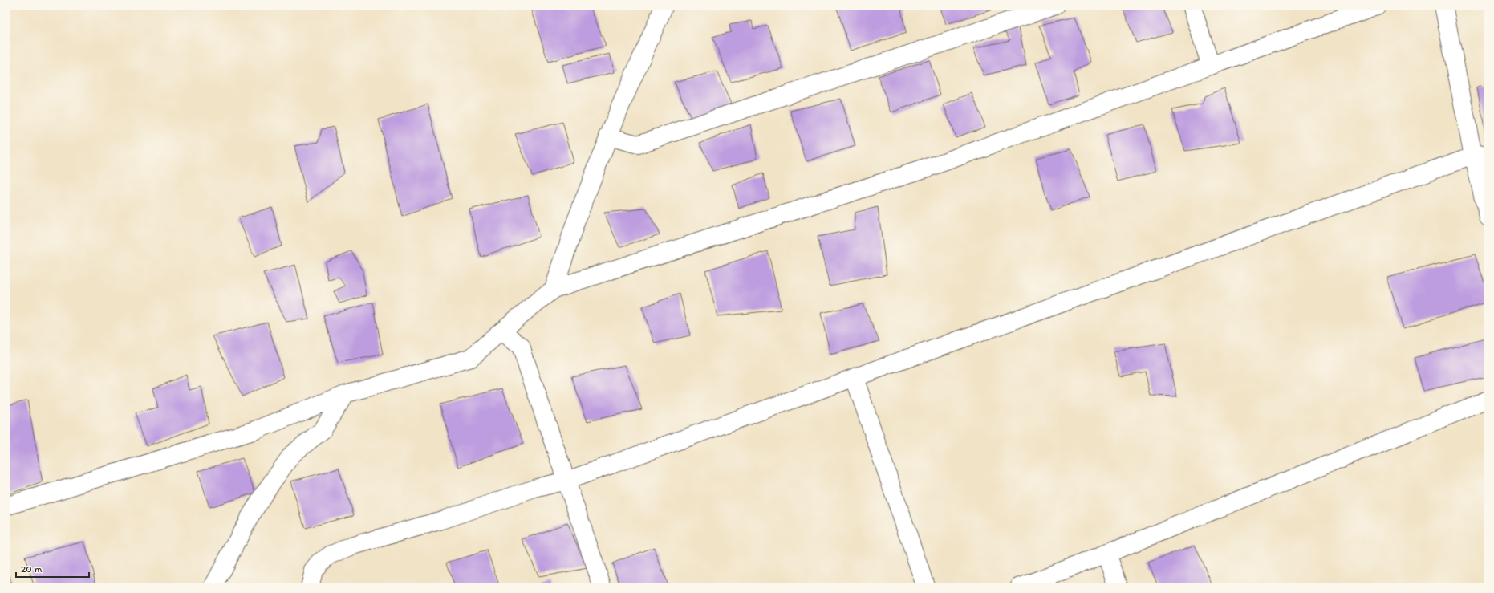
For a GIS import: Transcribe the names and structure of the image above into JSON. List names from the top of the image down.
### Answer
{
  "scale_bar": "20 m"
}
